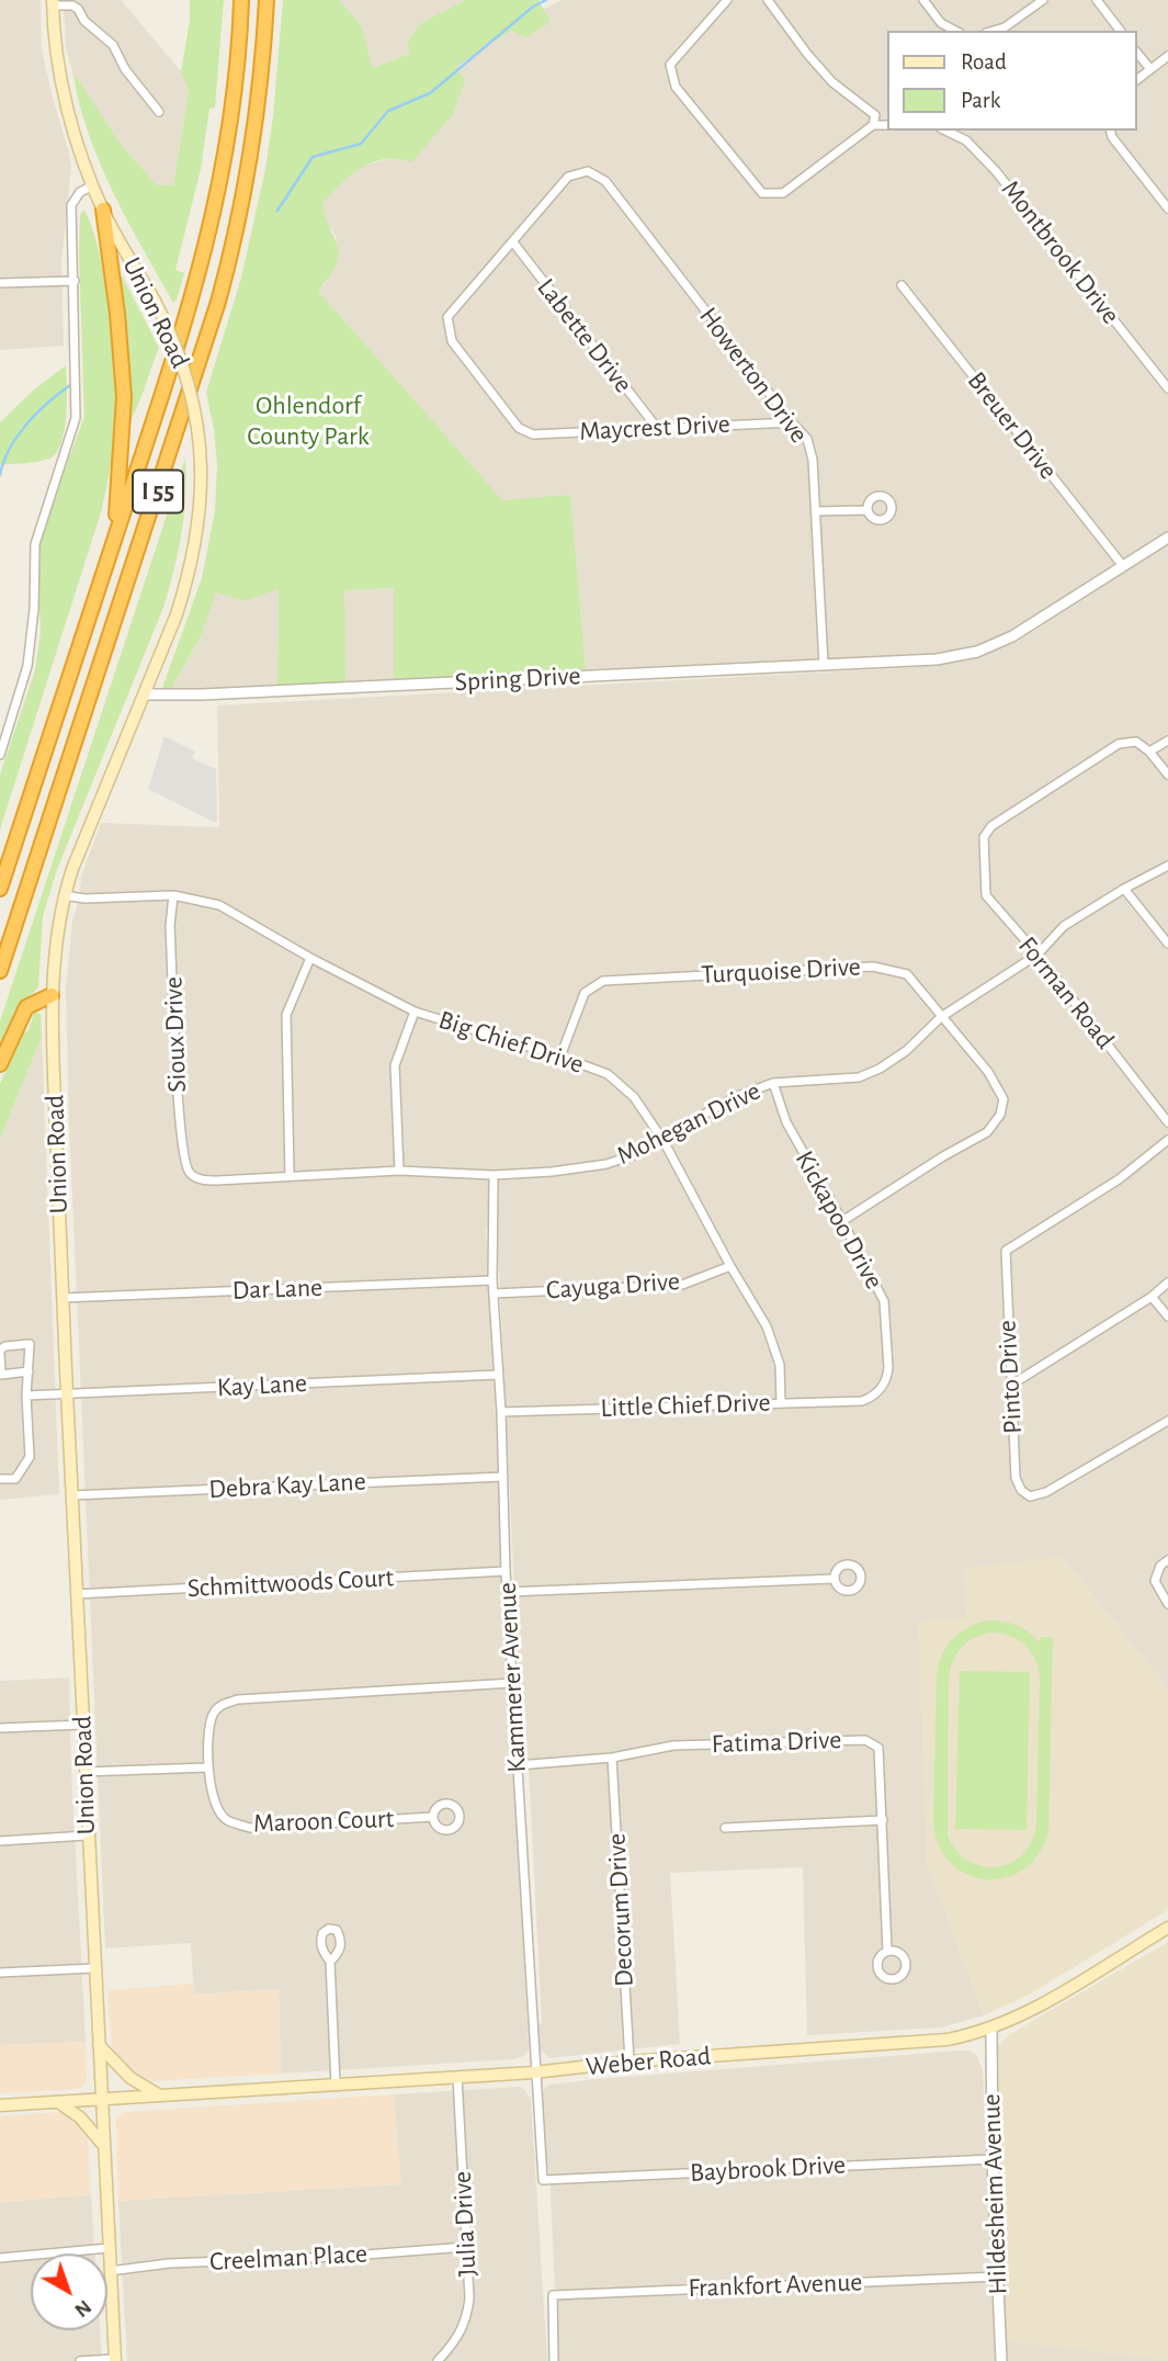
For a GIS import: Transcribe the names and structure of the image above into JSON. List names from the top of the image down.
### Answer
{
  "streets": {
    "highway": ["I 55"],
    "main road": ["Union Road", "Weber Road"],
    "street": [
      "Montbrook Drive",
      "Labette Drive",
      "Howerton Drive",
      "Breuer Drive",
      "Maycrest Drive",
      "Spring Drive",
      "Turquoise Drive",
      "Forman Road",
      "Sioux Drive",
      "Big Chief Drive",
      "Mohegan Drive",
      "Kickapoo Drive",
      "Cayuga Drive",
      "Dar Lane",
      "Pinto Drive",
      "Kay Lane",
      "Little Chief Drive",
      "Debra Kay Lane",
      "Schmittwoods Court",
      "Kammerer Avenue",
      "Fatima Drive",
      "Maroon Court",
      "Decorum Drive",
      "Baybrook Drive",
      "Hildesheim Avenue",
      "Julia Drive",
      "Creelman Place",
      "Frankfort Avenue"
    ]
  },
  "crossings": [
    ["Union Road", "Spring Drive"],
    ["Union Road", "Big Chief Drive"],
    ["Union Road", "Dar Lane"],
    ["Union Road", "Kay Lane"],
    ["Union Road", "Debra Kay Lane"],
    ["Union Road", "Schmittwoods Court"],
    ["Union Road", "Weber Road"],
    ["Union Road", "Creelman Place"],
    ["Labette Drive", "Howerton Drive"],
    ["Labette Drive", "Maycrest Drive"],
    ["Howerton Drive", "Maycrest Drive"],
    ["Howerton Drive", "Spring Drive"],
    ["Breuer Drive", "Spring Drive"],
    ["Turquoise Drive", "Big Chief Drive"],
    ["Turquoise Drive", "Mohegan Drive"],
    ["Turquoise Drive", "Kickapoo Drive"],
    ["Forman Road", "Mohegan Drive"],
    ["Sioux Drive", "Big Chief Drive"],
    ["Sioux Drive", "Mohegan Drive"],
    ["Big Chief Drive", "Mohegan Drive"],
    ["Big Chief Drive", "Cayuga Drive"],
    ["Big Chief Drive", "Little Chief Drive"],
    ["Mohegan Drive", "Kickapoo Drive"],
    ["Mohegan Drive", "Kammerer Avenue"],
    ["Kickapoo Drive", "Little Chief Drive"],
    ["Cayuga Drive", "Kammerer Avenue"],
    ["Dar Lane", "Kammerer Avenue"],
    ["Kay Lane", "Kammerer Avenue"],
    ["Little Chief Drive", "Kammerer Avenue"],
    ["Debra Kay Lane", "Kammerer Avenue"],
    ["Schmittwoods Court", "Kammerer Avenue"],
    ["Kammerer Avenue", "Fatima Drive"],
    ["Kammerer Avenue", "Weber Road"],
    ["Kammerer Avenue", "Baybrook Drive"],
    ["Fatima Drive", "Decorum Drive"],
    ["Decorum Drive", "Weber Road"],
    ["Weber Road", "Hildesheim Avenue"],
    ["Weber Road", "Julia Drive"],
    ["Baybrook Drive", "Hildesheim Avenue"],
    ["Hildesheim Avenue", "Frankfort Avenue"],
    ["Julia Drive", "Creelman Place"]
  ],
  "parks": ["Ohlendorf County Park"],
  "legend": ["Road", "Park"],
  "north": "bottom right"
}
